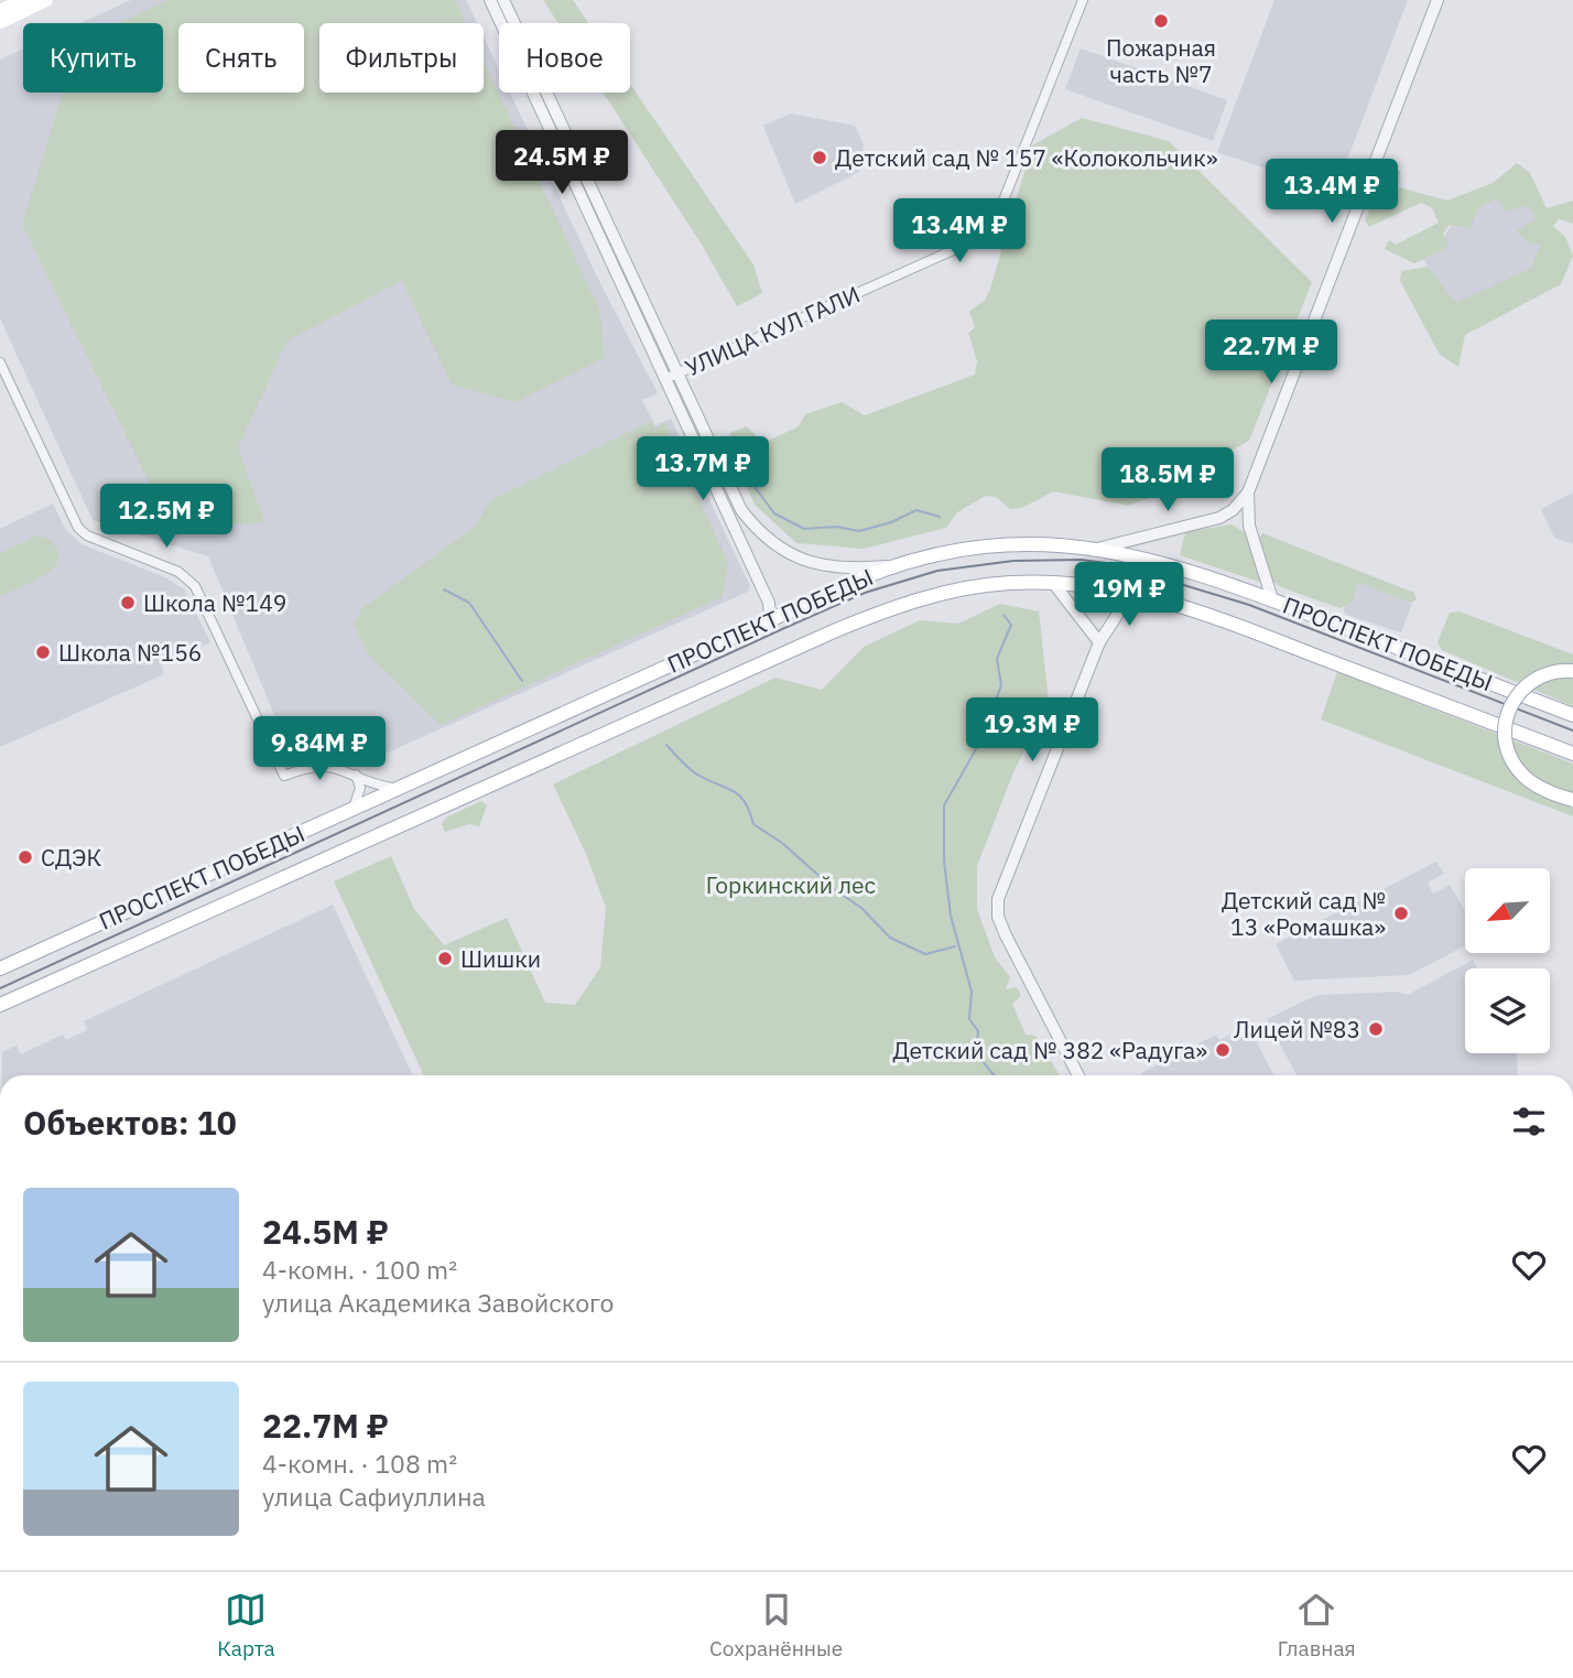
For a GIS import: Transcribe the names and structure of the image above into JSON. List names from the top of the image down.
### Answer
{
  "streets": {
    "main road": ["ПРОСПЕКТ ПОБЕДЫ"],
    "street": ["УЛИЦА КУЛ ГАЛИ"]
  },
  "parks": ["Горкинский лес"],
  "places": [
    "Пожарная часть №7",
    "Детский сад № 157 «Колокольчик»",
    "Школа №149",
    "Школа №156",
    "СДЭК",
    "Детский сад № 13 «Ромашка»",
    "Шишки",
    "Лицей №83",
    "Детский сад № 382 «Радуга»"
  ],
  "north": "bottom left",
  "page": {
    "chip": [
      "Купить",
      "Снять",
      "Фильтры",
      "Новое"
    ],
    "price": [
      "24.5M ₽",
      "13.4M ₽",
      "13.4M ₽",
      "22.7M ₽",
      "13.7M ₽",
      "18.5M ₽",
      "12.5M ₽",
      "19M ₽",
      "19.3M ₽",
      "9.84M ₽"
    ],
    "heading": "Объектов: 10",
    "list": [
      {
        "name": "24.5M ₽",
        "note": "4-комн. · 100 m² · улица Академика Завойского"
      },
      {
        "name": "22.7M ₽",
        "note": "4-комн. · 108 m² · улица Сафиуллина"
      }
    ],
    "tabs": ["Карта", "Сохранённые", "Главная"]
  }
}
